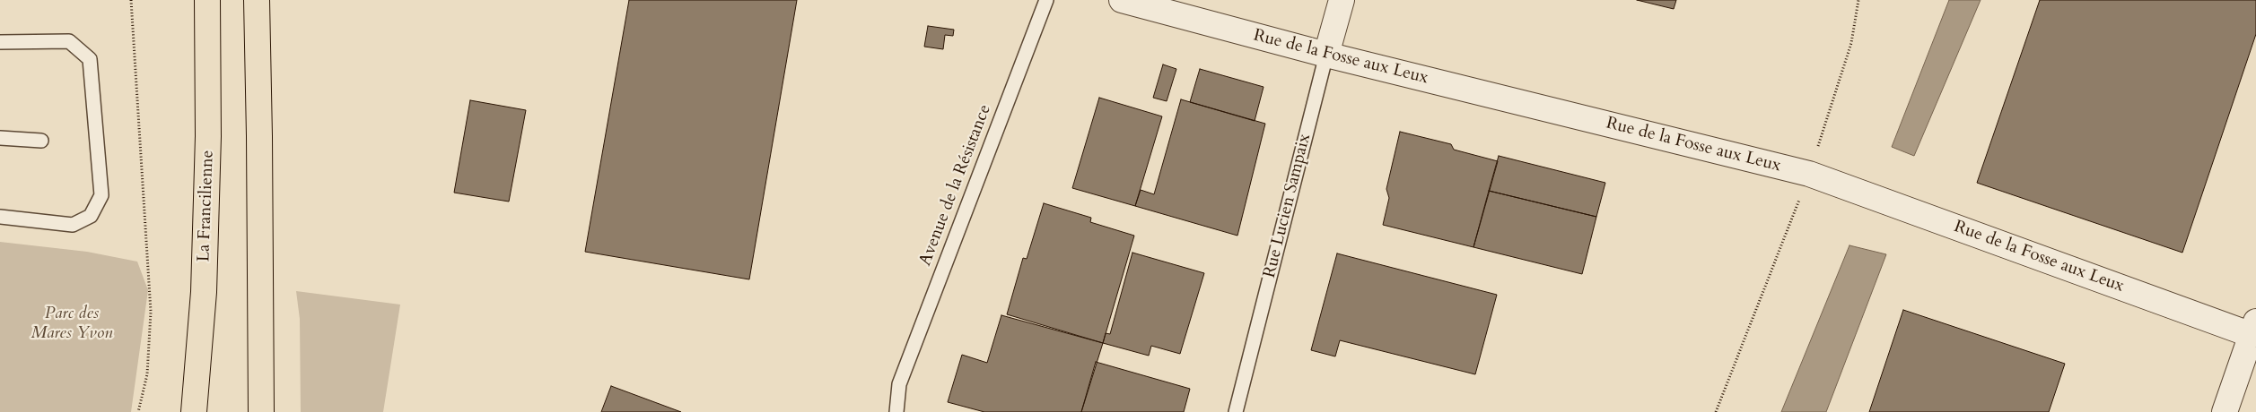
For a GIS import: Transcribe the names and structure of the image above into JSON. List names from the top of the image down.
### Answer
{
  "streets": {
    "highway": ["La Francilienne"],
    "street": ["Rue de la Fosse aux Leux", "Rue Lucien Sampaix"],
    "lane": ["Avenue de la Résistance"]
  },
  "crossings": [
    ["Rue de la Fosse aux Leux", "Rue Lucien Sampaix"]
  ],
  "parks": ["Parc des Mares Yvon"]
}
